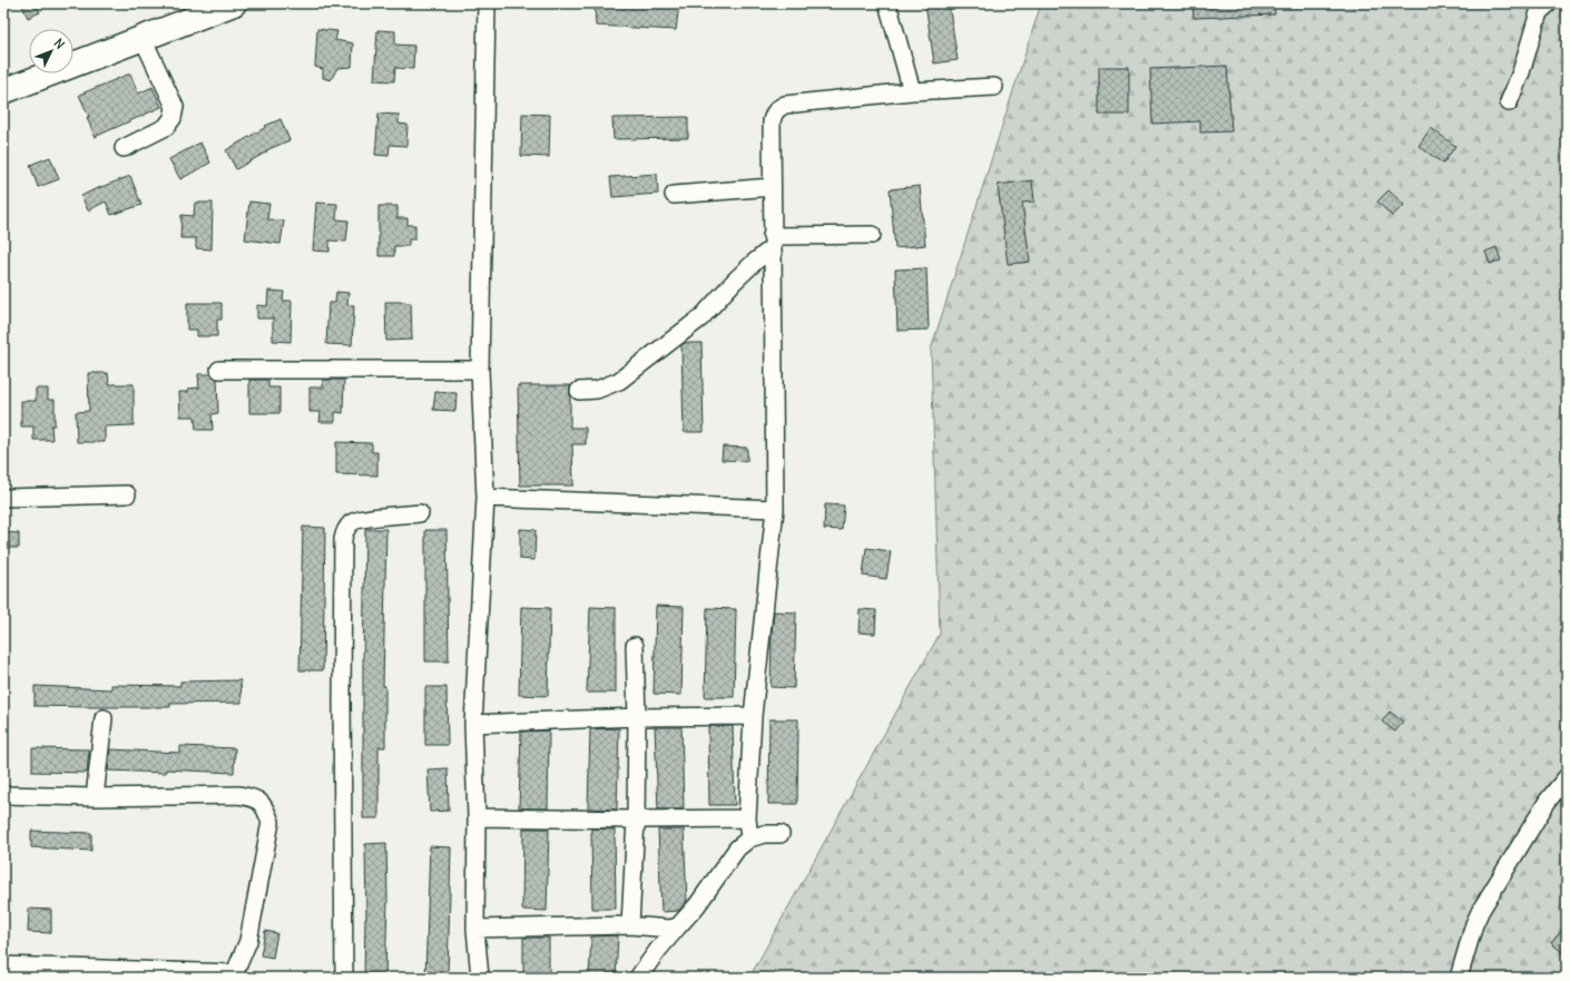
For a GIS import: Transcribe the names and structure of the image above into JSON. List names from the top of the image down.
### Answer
{
  "north": "top right"
}
